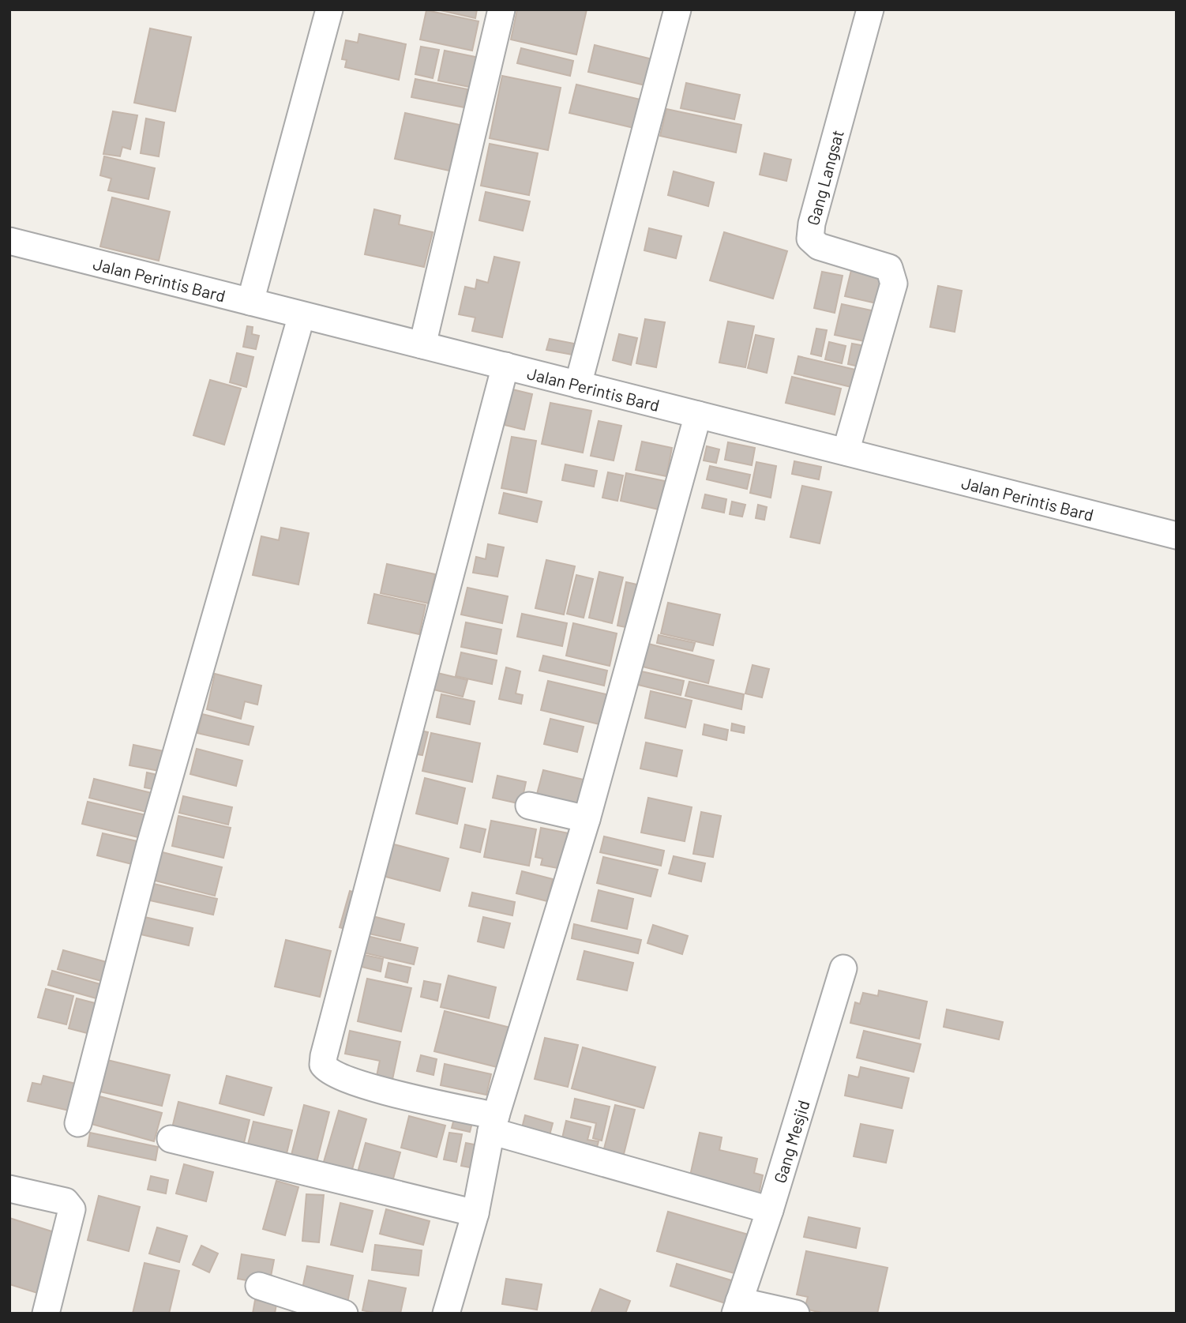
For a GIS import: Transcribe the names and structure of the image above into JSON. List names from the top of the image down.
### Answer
{
  "streets": {
    "street": ["Gang Langsat", "Jalan Perintis Bard", "Gang Mesjid"]
  },
  "crossings": [
    ["Gang Langsat", "Jalan Perintis Bard"]
  ]
}
